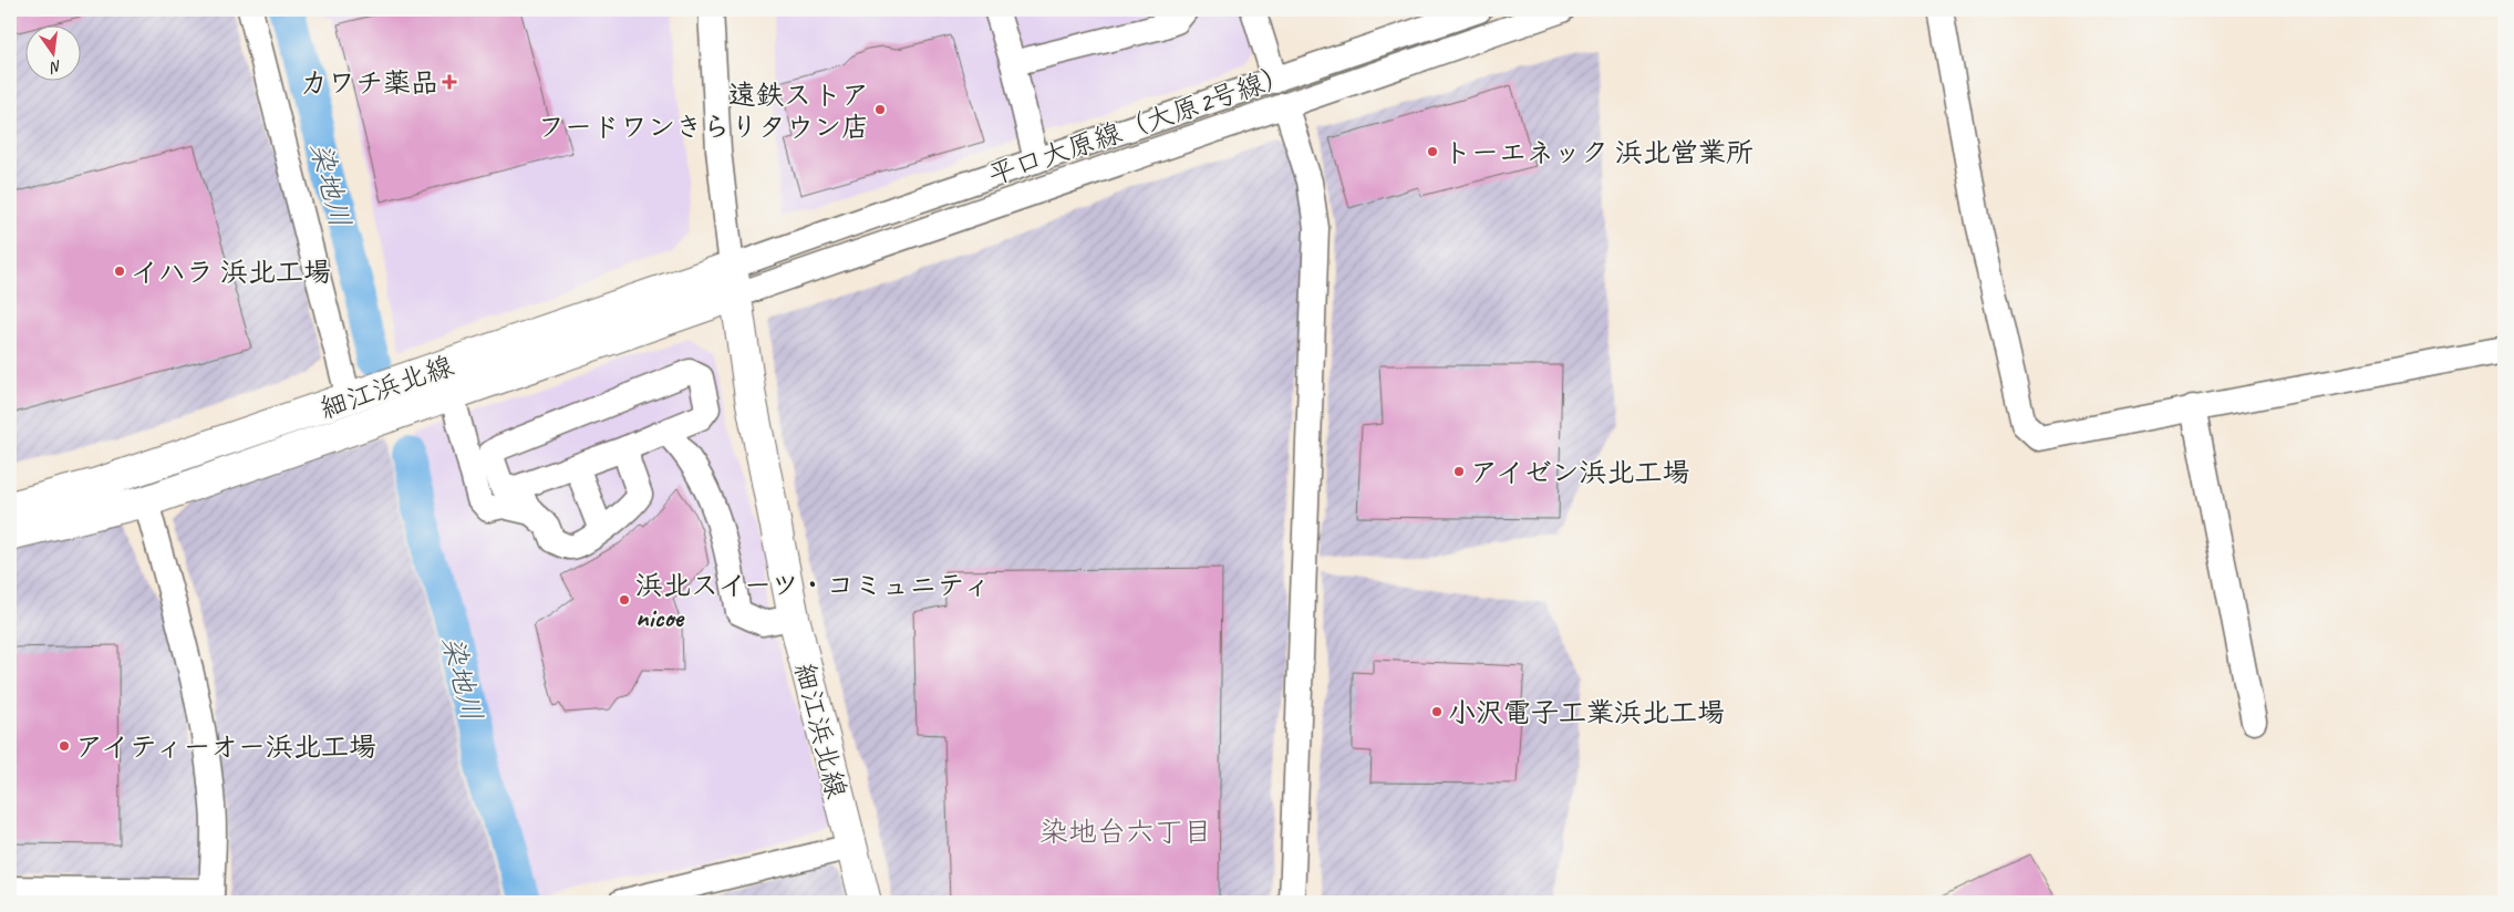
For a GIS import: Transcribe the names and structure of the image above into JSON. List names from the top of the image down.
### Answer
{
  "streets": {
    "main road": ["細江浜北線"],
    "street": ["平口大原線（大原2号線）"]
  },
  "crossings": [
    ["平口大原線（大原2号線）", "細江浜北線"]
  ],
  "districts": ["染地台六丁目"],
  "water": ["染地川"],
  "places": {
    "health": ["カワチ薬品"],
    "other": [
      "遠鉄ストア フードワンきらりタウン店",
      "トーエネック 浜北営業所",
      "イハラ 浜北工場",
      "アイゼン浜北工場",
      "浜北スイーツ・コミュニティ nicoe",
      "小沢電子工業浜北工場",
      "アイティーオー浜北工場"
    ]
  },
  "north": "bottom"
}
